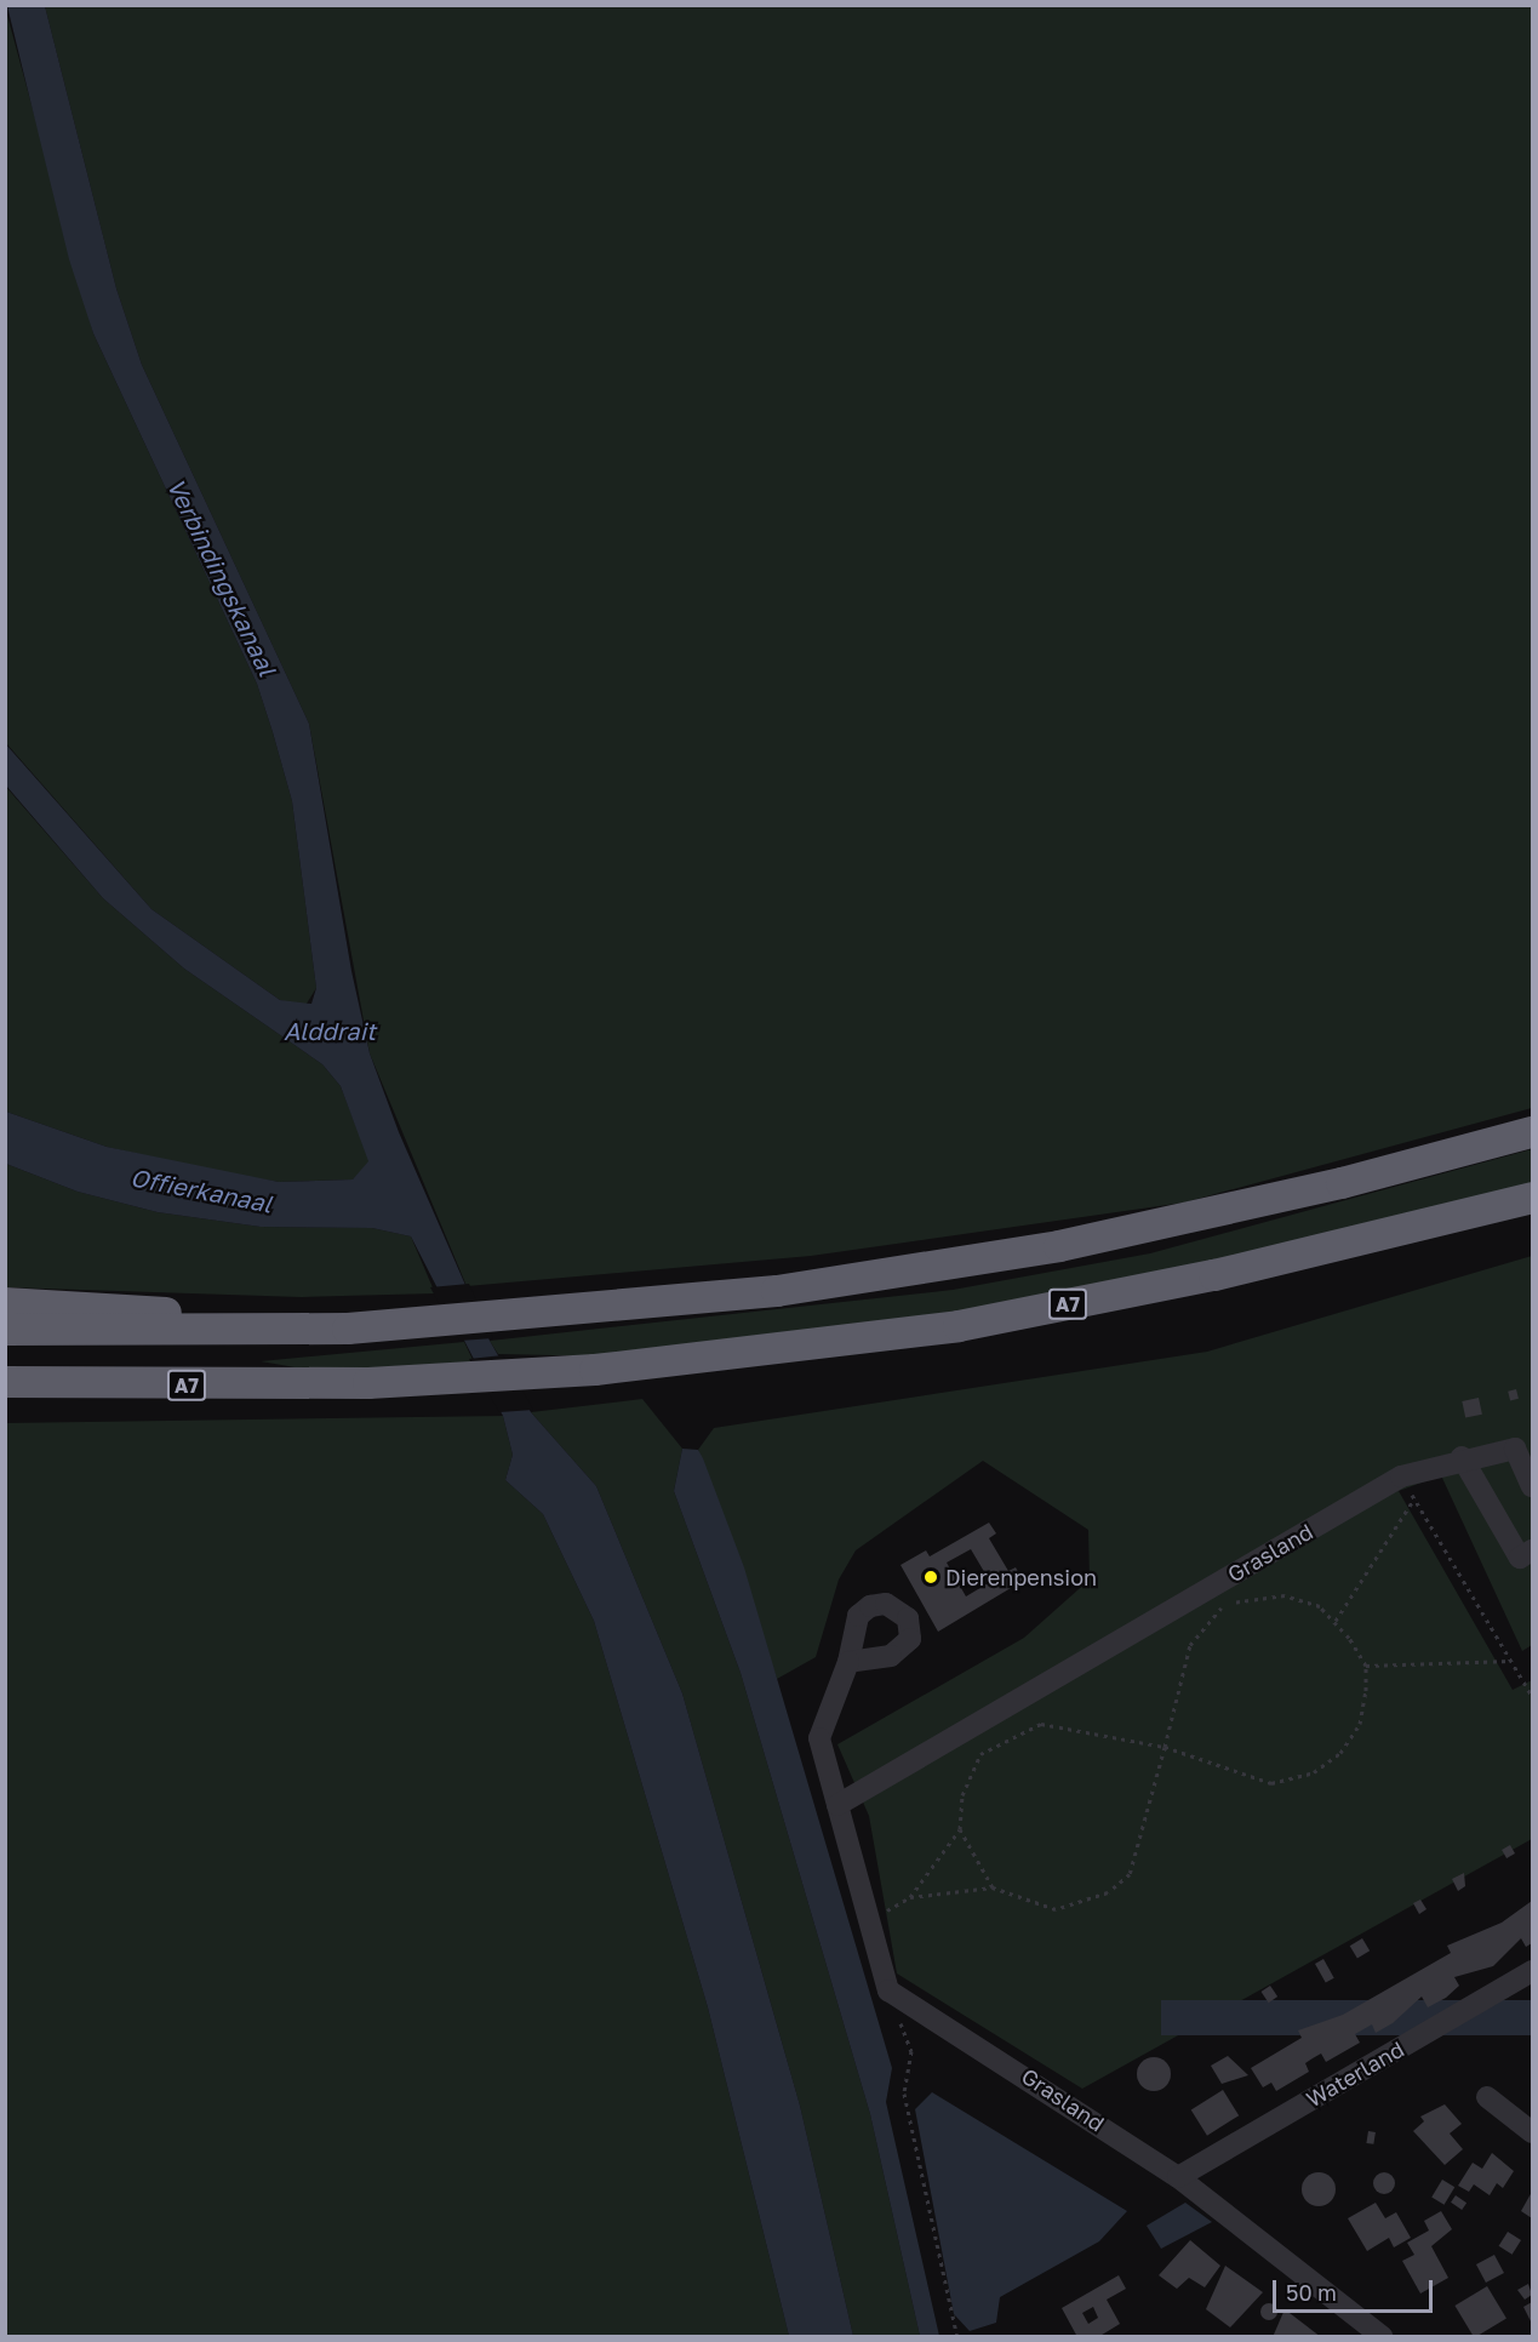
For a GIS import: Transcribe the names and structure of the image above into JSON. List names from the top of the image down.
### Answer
{
  "streets": {
    "highway": ["A7"],
    "street": ["Grasland", "Waterland"]
  },
  "crossings": [
    ["Grasland", "Waterland"]
  ],
  "water": ["Verbindingskanaal", "Alddrait", "Offierkanaal"],
  "places": ["Dierenpension"],
  "scale_bar": "50 m"
}
